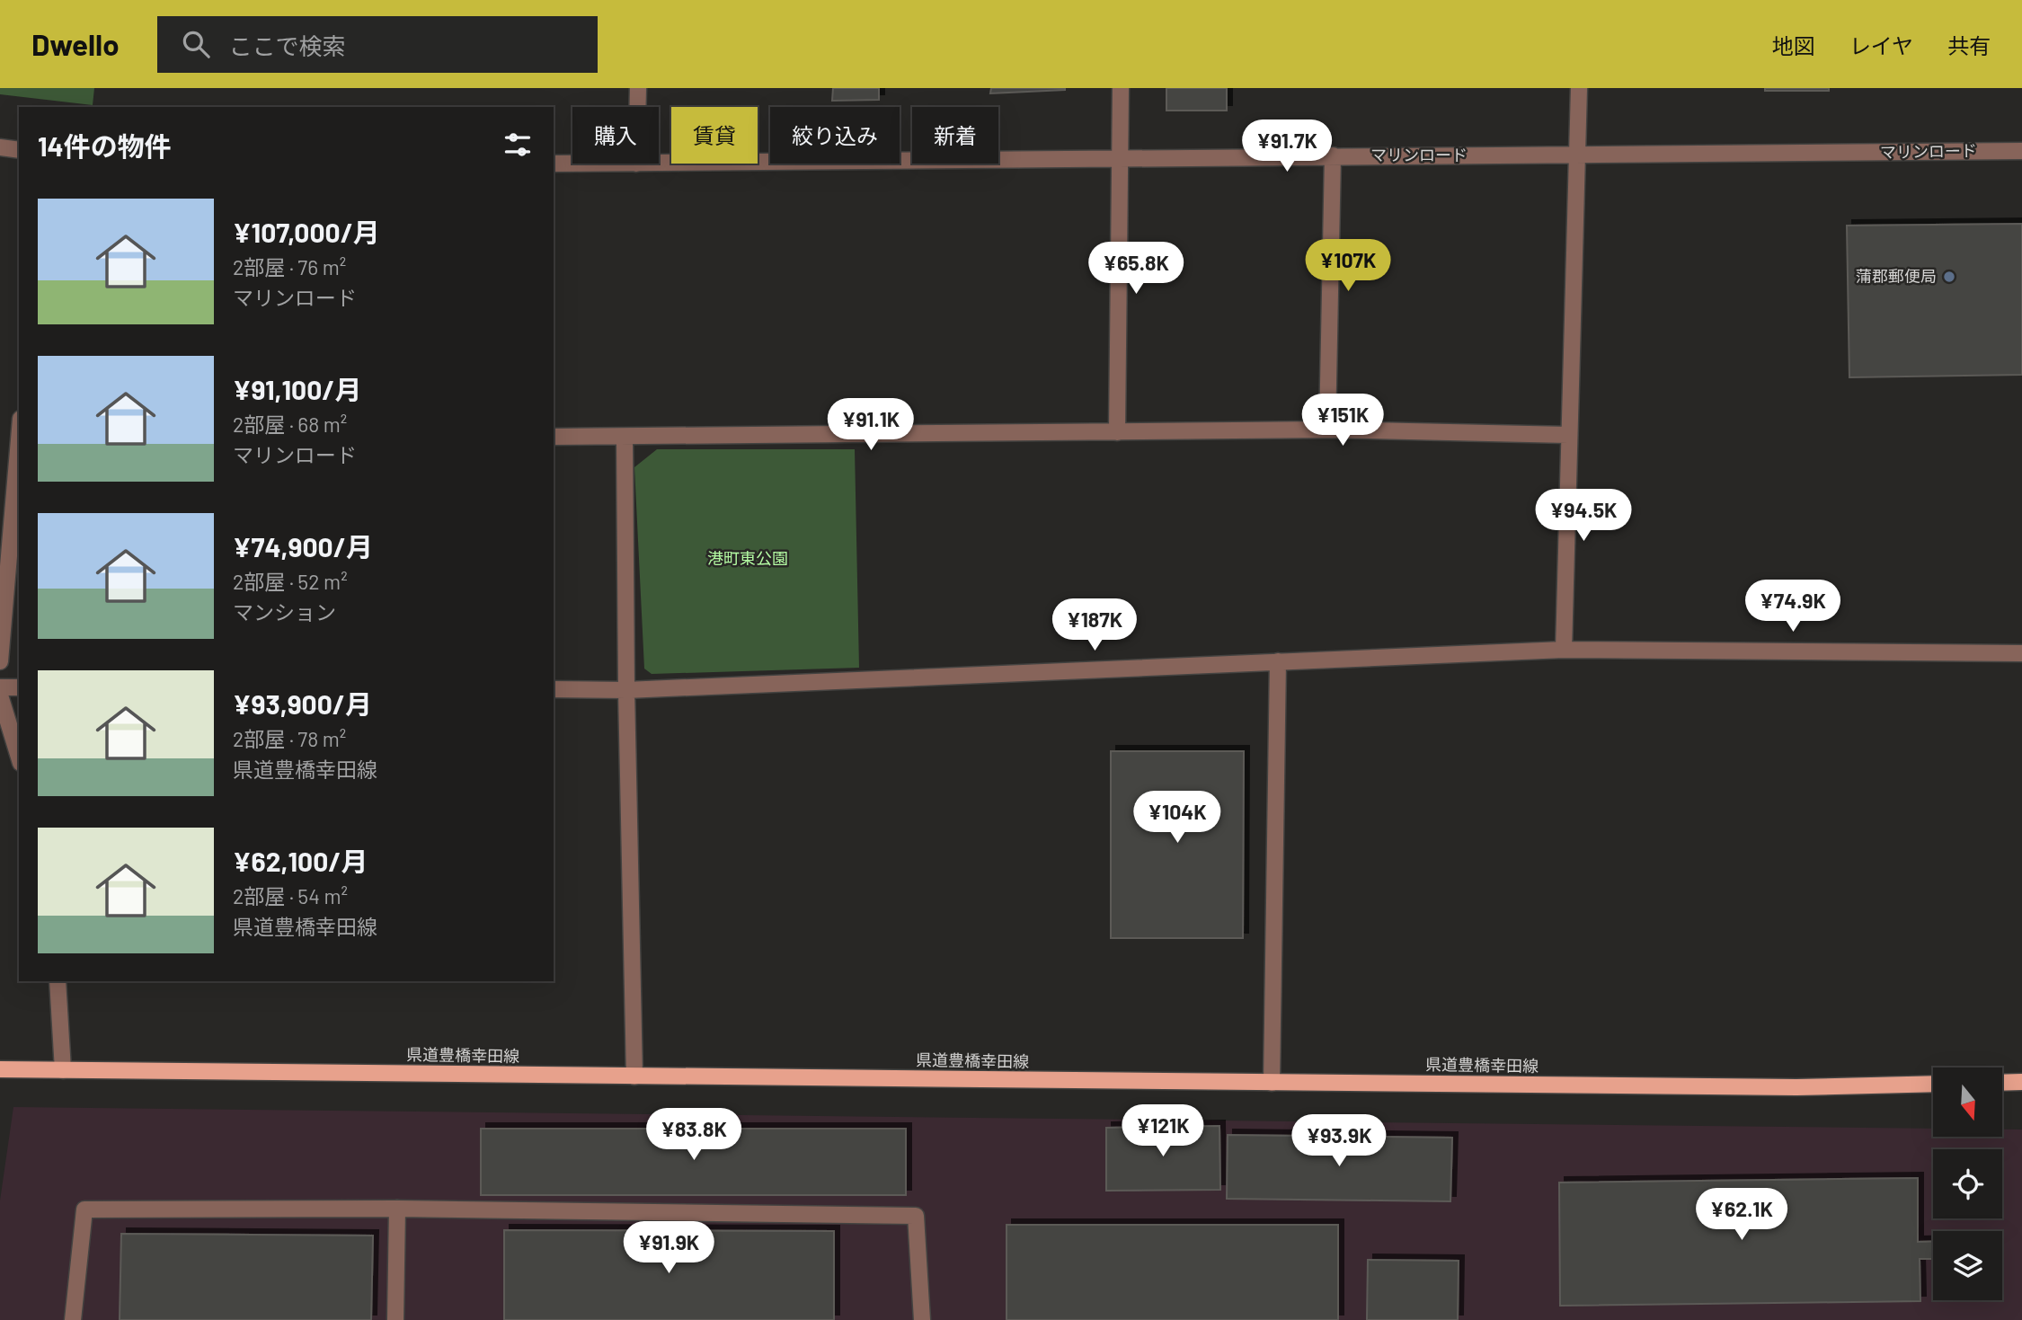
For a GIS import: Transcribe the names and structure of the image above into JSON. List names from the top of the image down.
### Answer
{
  "streets": {
    "main road": ["県道豊橋幸田線"],
    "street": ["マリンロード"]
  },
  "parks": ["港町東公園"],
  "places": ["蒲郡郵便局"],
  "north": "bottom",
  "page": {
    "header": "Dwello",
    "search": "ここで検索",
    "nav": ["地図", "レイヤ", "共有"],
    "chip": [
      "購入",
      "賃貸",
      "絞り込み",
      "新着"
    ],
    "heading": "14件の物件",
    "price": [
      "¥91.7K",
      "¥107K",
      "¥65.8K",
      "¥151K",
      "¥91.1K",
      "¥94.5K",
      "¥74.9K",
      "¥187K",
      "¥104K",
      "¥121K",
      "¥83.8K",
      "¥93.9K",
      "¥62.1K",
      "¥91.9K"
    ],
    "list": [
      {
        "name": "¥107,000/月",
        "note": "2部屋 · 76 m² · マリンロード"
      },
      {
        "name": "¥91,100/月",
        "note": "2部屋 · 68 m² · マリンロード"
      },
      {
        "name": "¥74,900/月",
        "note": "2部屋 · 52 m² · マンション"
      },
      {
        "name": "¥93,900/月",
        "note": "2部屋 · 78 m² · 県道豊橋幸田線"
      },
      {
        "name": "¥62,100/月",
        "note": "2部屋 · 54 m² · 県道豊橋幸田線"
      }
    ]
  }
}
